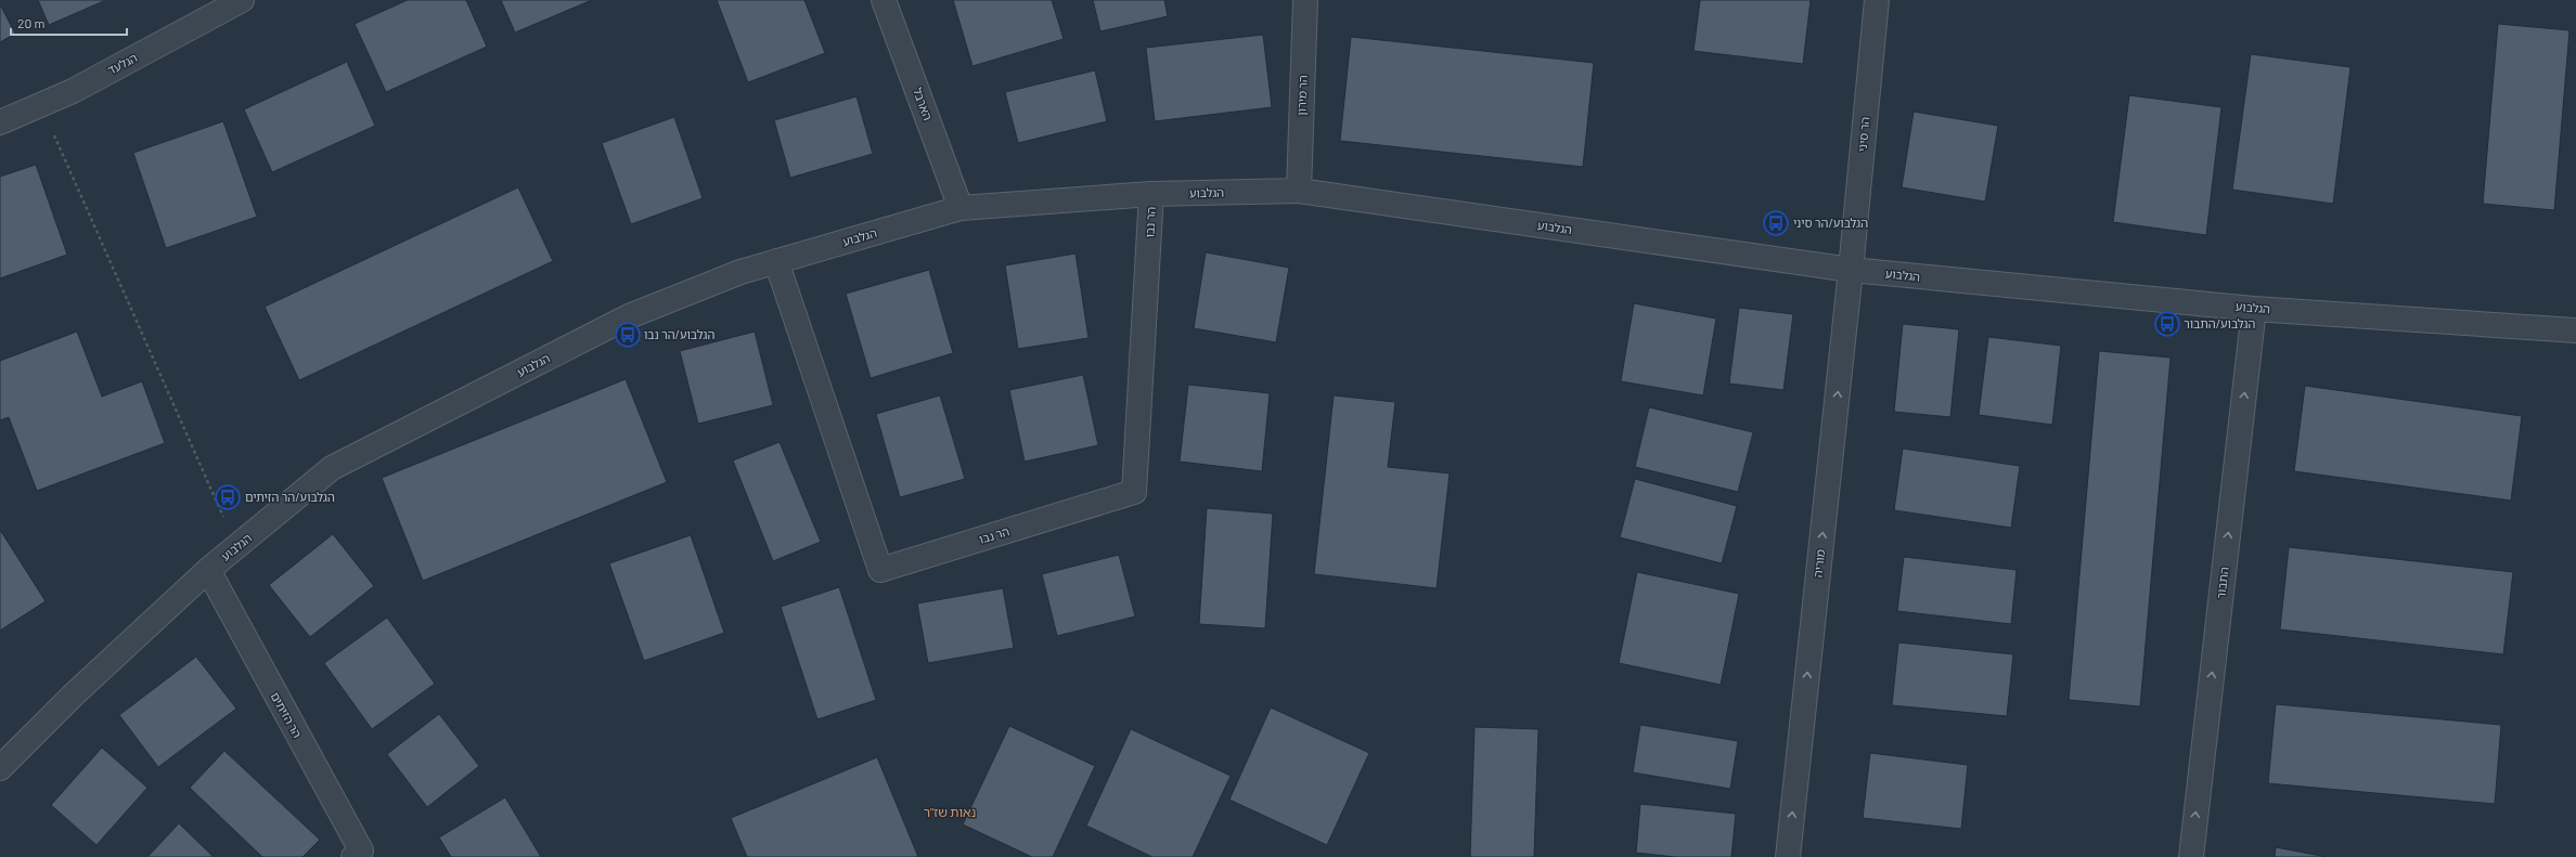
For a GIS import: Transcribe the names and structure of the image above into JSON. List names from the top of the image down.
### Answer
{
  "streets": {
    "street": [
      "הגלעד",
      "הר מירון",
      "הארבל",
      "הר סיני",
      "הגלבוע",
      "הר נבו",
      "מוריה",
      "התבור",
      "הר הזיתים"
    ]
  },
  "crossings": [
    ["הר מירון", "הגלבוע"],
    ["הארבל", "הגלבוע"],
    ["הר סיני", "הגלבוע"],
    ["הר סיני", "מוריה"],
    ["הגלבוע", "הר נבו"],
    ["הגלבוע", "מוריה"],
    ["הגלבוע", "התבור"],
    ["הגלבוע", "הר הזיתים"]
  ],
  "one_way": ["מוריה", "התבור"],
  "districts": ["נאות שז\"ר"],
  "places": {
    "bus stop": [
      "הגלבוע/הר סיני",
      "הגלבוע/התבור",
      "הגלבוע/הר נבו",
      "הגלבוע/הר הזיתים"
    ]
  },
  "scale_bar": "20 m"
}
